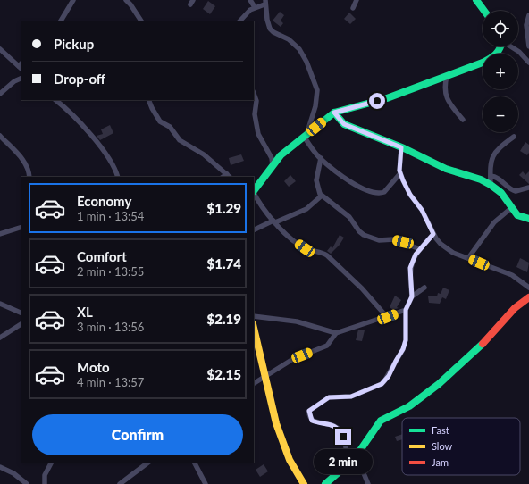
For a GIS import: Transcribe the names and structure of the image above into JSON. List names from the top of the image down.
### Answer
{
  "legend": ["Fast", "Slow", "Jam"],
  "page": {
    "map_buttons": ["+", "−"],
    "banner": ["Pickup", "Drop-off"],
    "list": [
      {
        "name": "Economy",
        "note": "1 min · 13:54",
        "value": "$1.29"
      },
      {
        "name": "Comfort",
        "note": "2 min · 13:55",
        "value": "$1.74"
      },
      {
        "name": "XL",
        "note": "3 min · 13:56",
        "value": "$2.19"
      },
      {
        "name": "Moto",
        "note": "4 min · 13:57",
        "value": "$2.15"
      }
    ],
    "buttons": "Confirm",
    "bubble": "2 min"
  }
}
